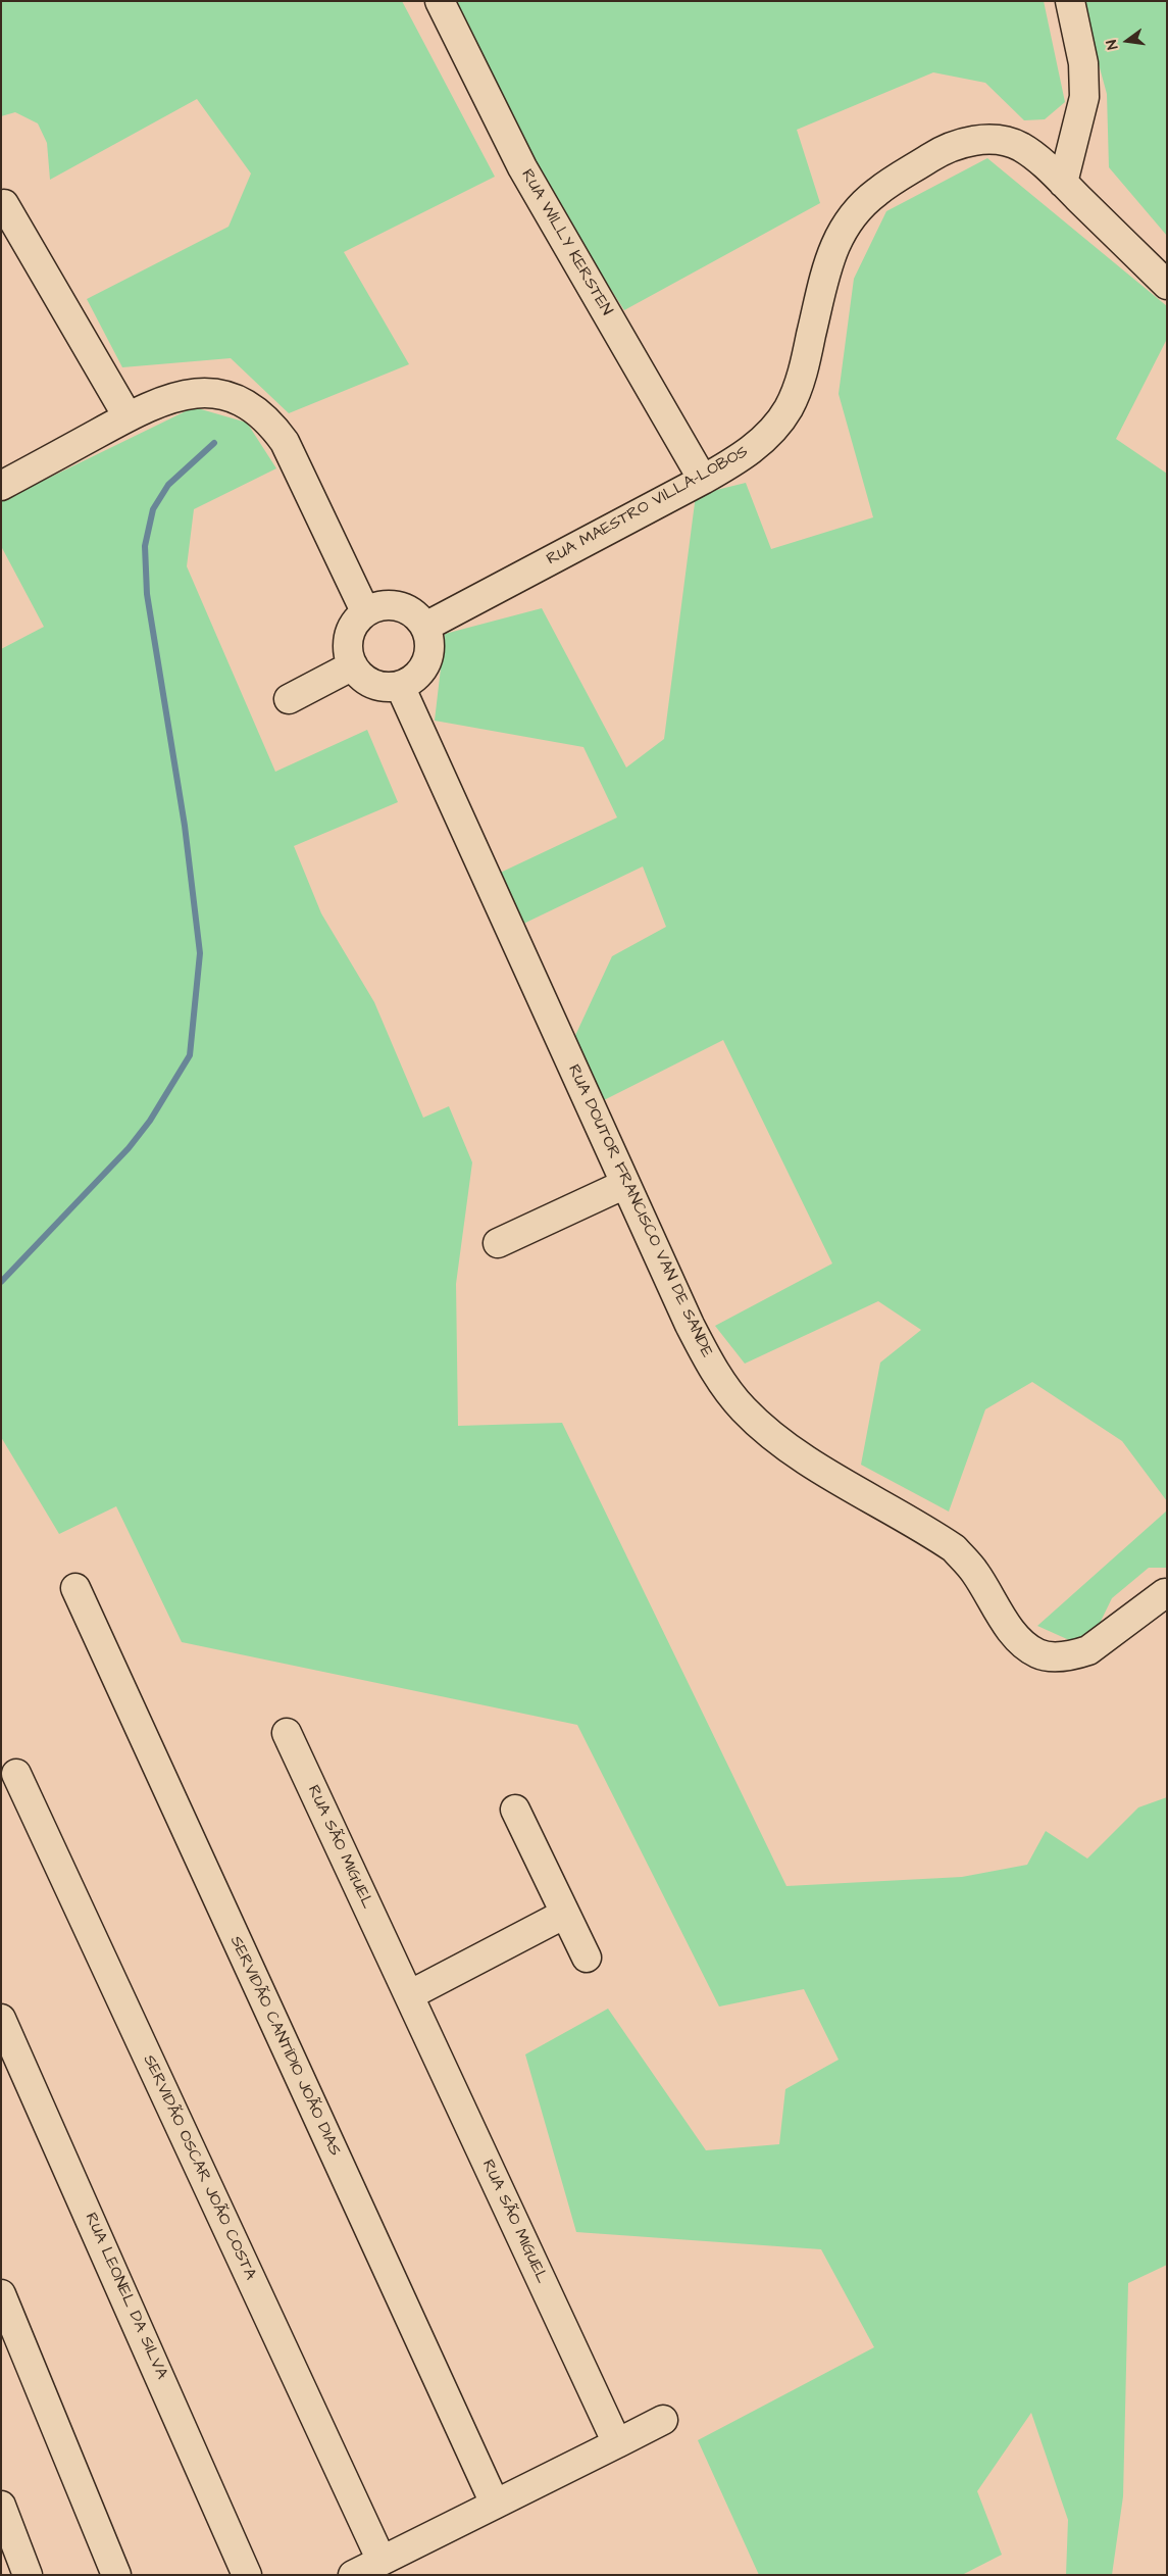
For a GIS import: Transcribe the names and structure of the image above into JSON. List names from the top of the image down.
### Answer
{
  "streets": {
    "street": [
      "RUA WILLY KERSTEN",
      "RUA MAESTRO VILLA-LOBOS",
      "RUA DOUTOR FRANCISCO VAN DE SANDE",
      "RUA SÃO MIGUEL",
      "SERVIDÃO CANTÍDIO JOÃO DIAS",
      "SERVIDÃO OSCAR JOÃO COSTA",
      "RUA LEONEL DA SILVA"
    ]
  },
  "crossings": [
    ["RUA WILLY KERSTEN", "RUA MAESTRO VILLA-LOBOS"],
    ["RUA MAESTRO VILLA-LOBOS", "RUA DOUTOR FRANCISCO VAN DE SANDE"]
  ],
  "north": "left"
}
